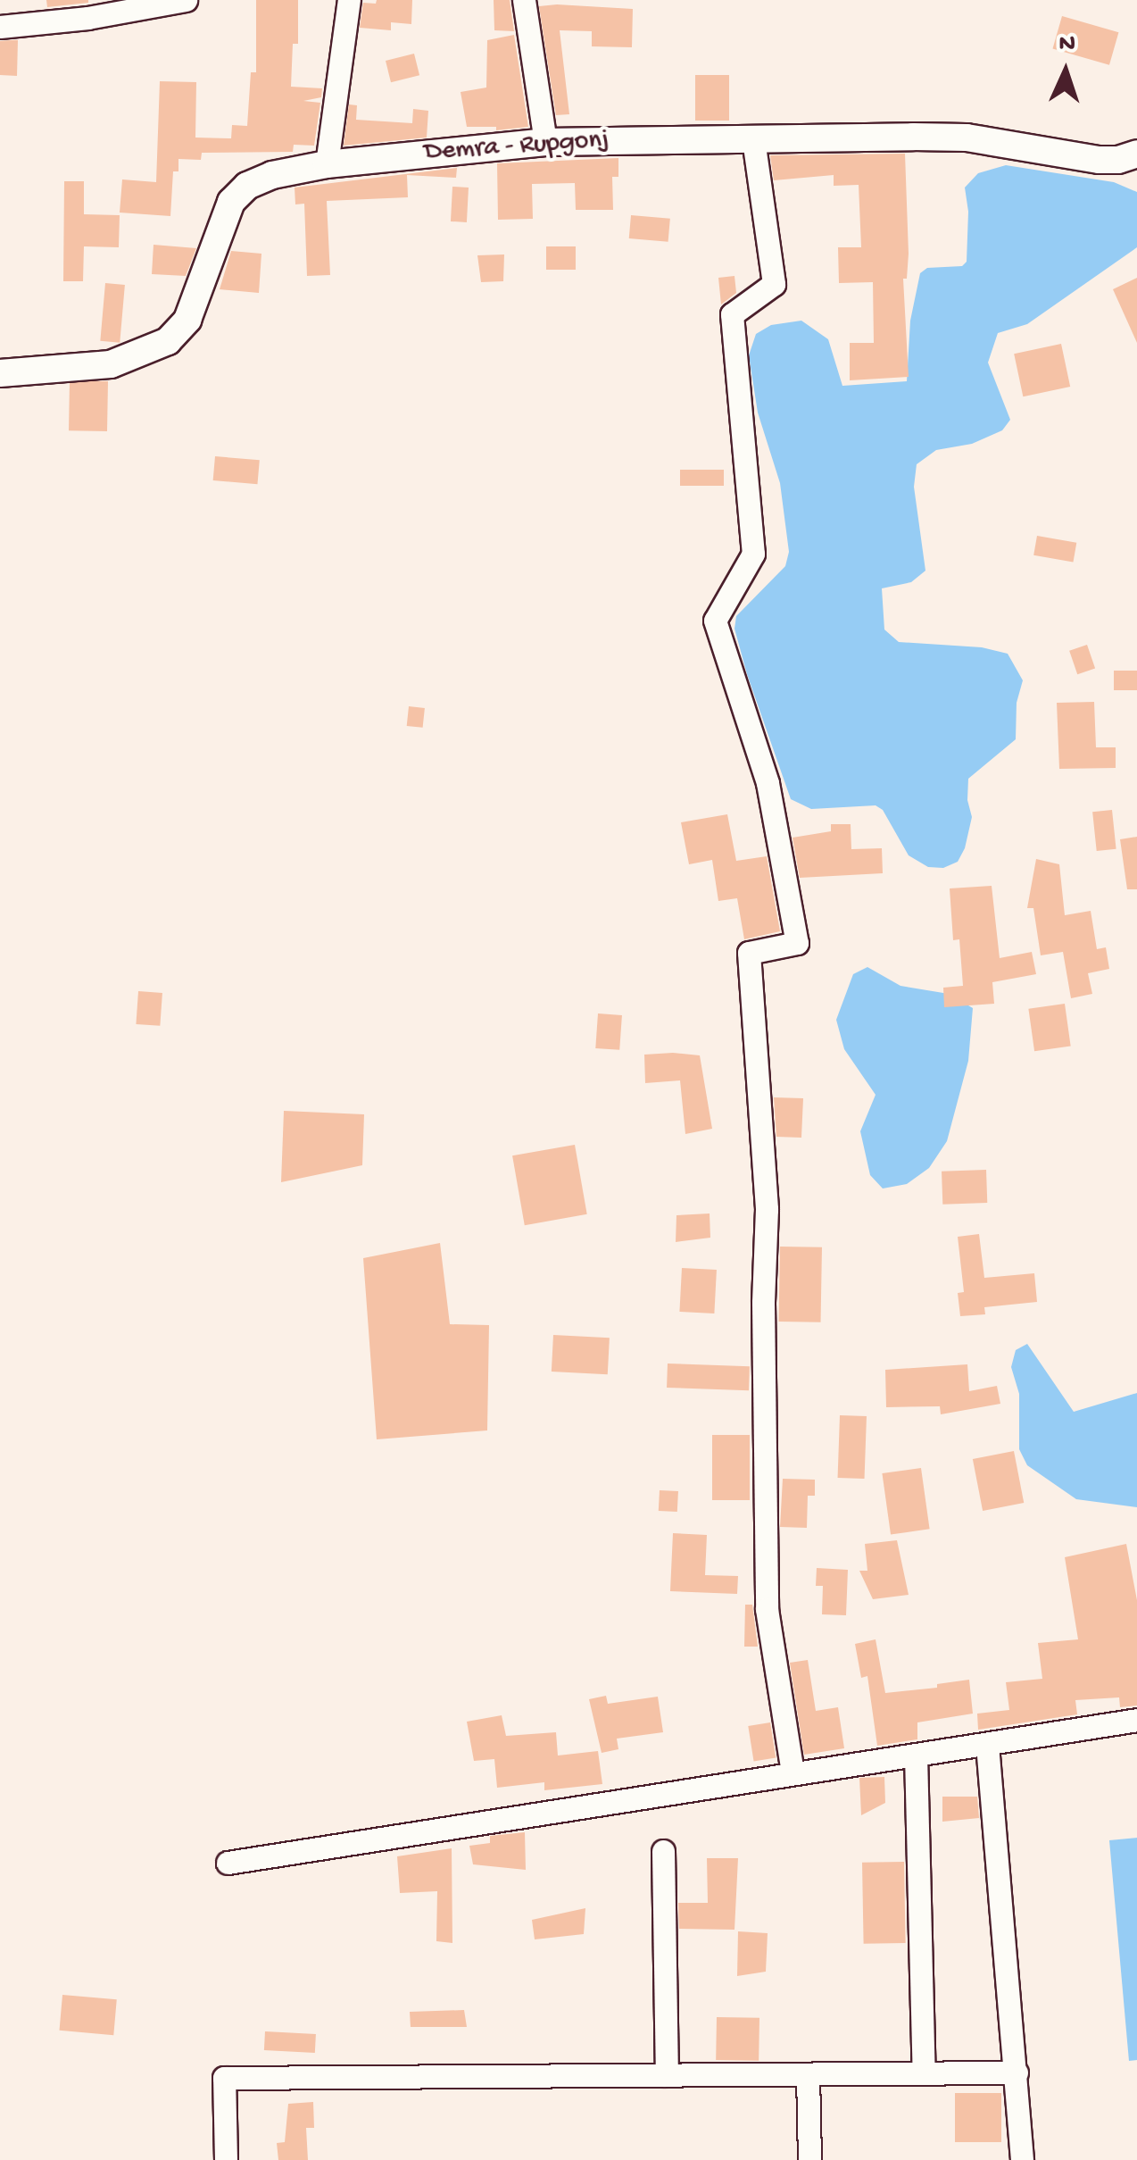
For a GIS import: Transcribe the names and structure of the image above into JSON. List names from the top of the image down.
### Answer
{
  "streets": {
    "street": ["Demra - Rupgonj"]
  },
  "north": "top"
}
